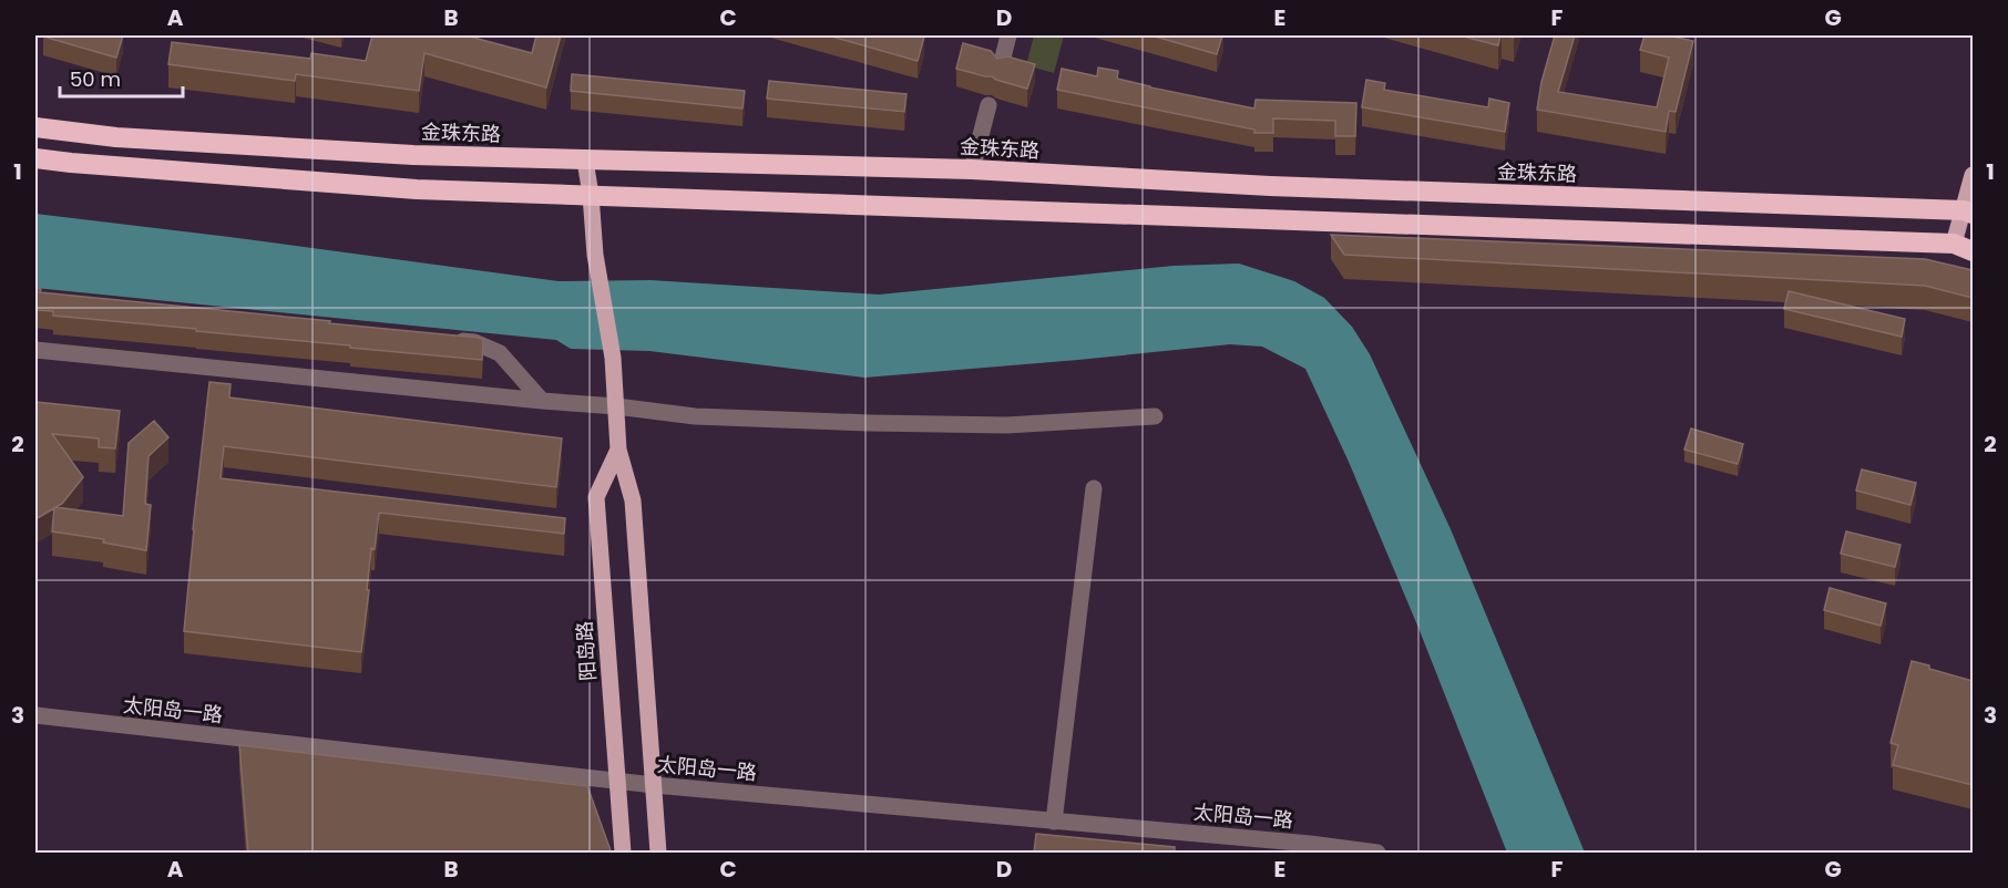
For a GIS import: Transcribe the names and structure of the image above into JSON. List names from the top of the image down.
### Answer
{
  "streets": {
    "highway": ["金珠东路"],
    "main road": ["阳岛路"],
    "street": ["太阳岛一路"]
  },
  "crossings": [
    ["金珠东路", "阳岛路"],
    ["阳岛路", "太阳岛一路"]
  ],
  "scale_bar": "50 m",
  "grid": {
    "columns": [
      "A",
      "B",
      "C",
      "D",
      "E",
      "F",
      "G"
    ],
    "rows": ["1", "2", "3"]
  }
}
